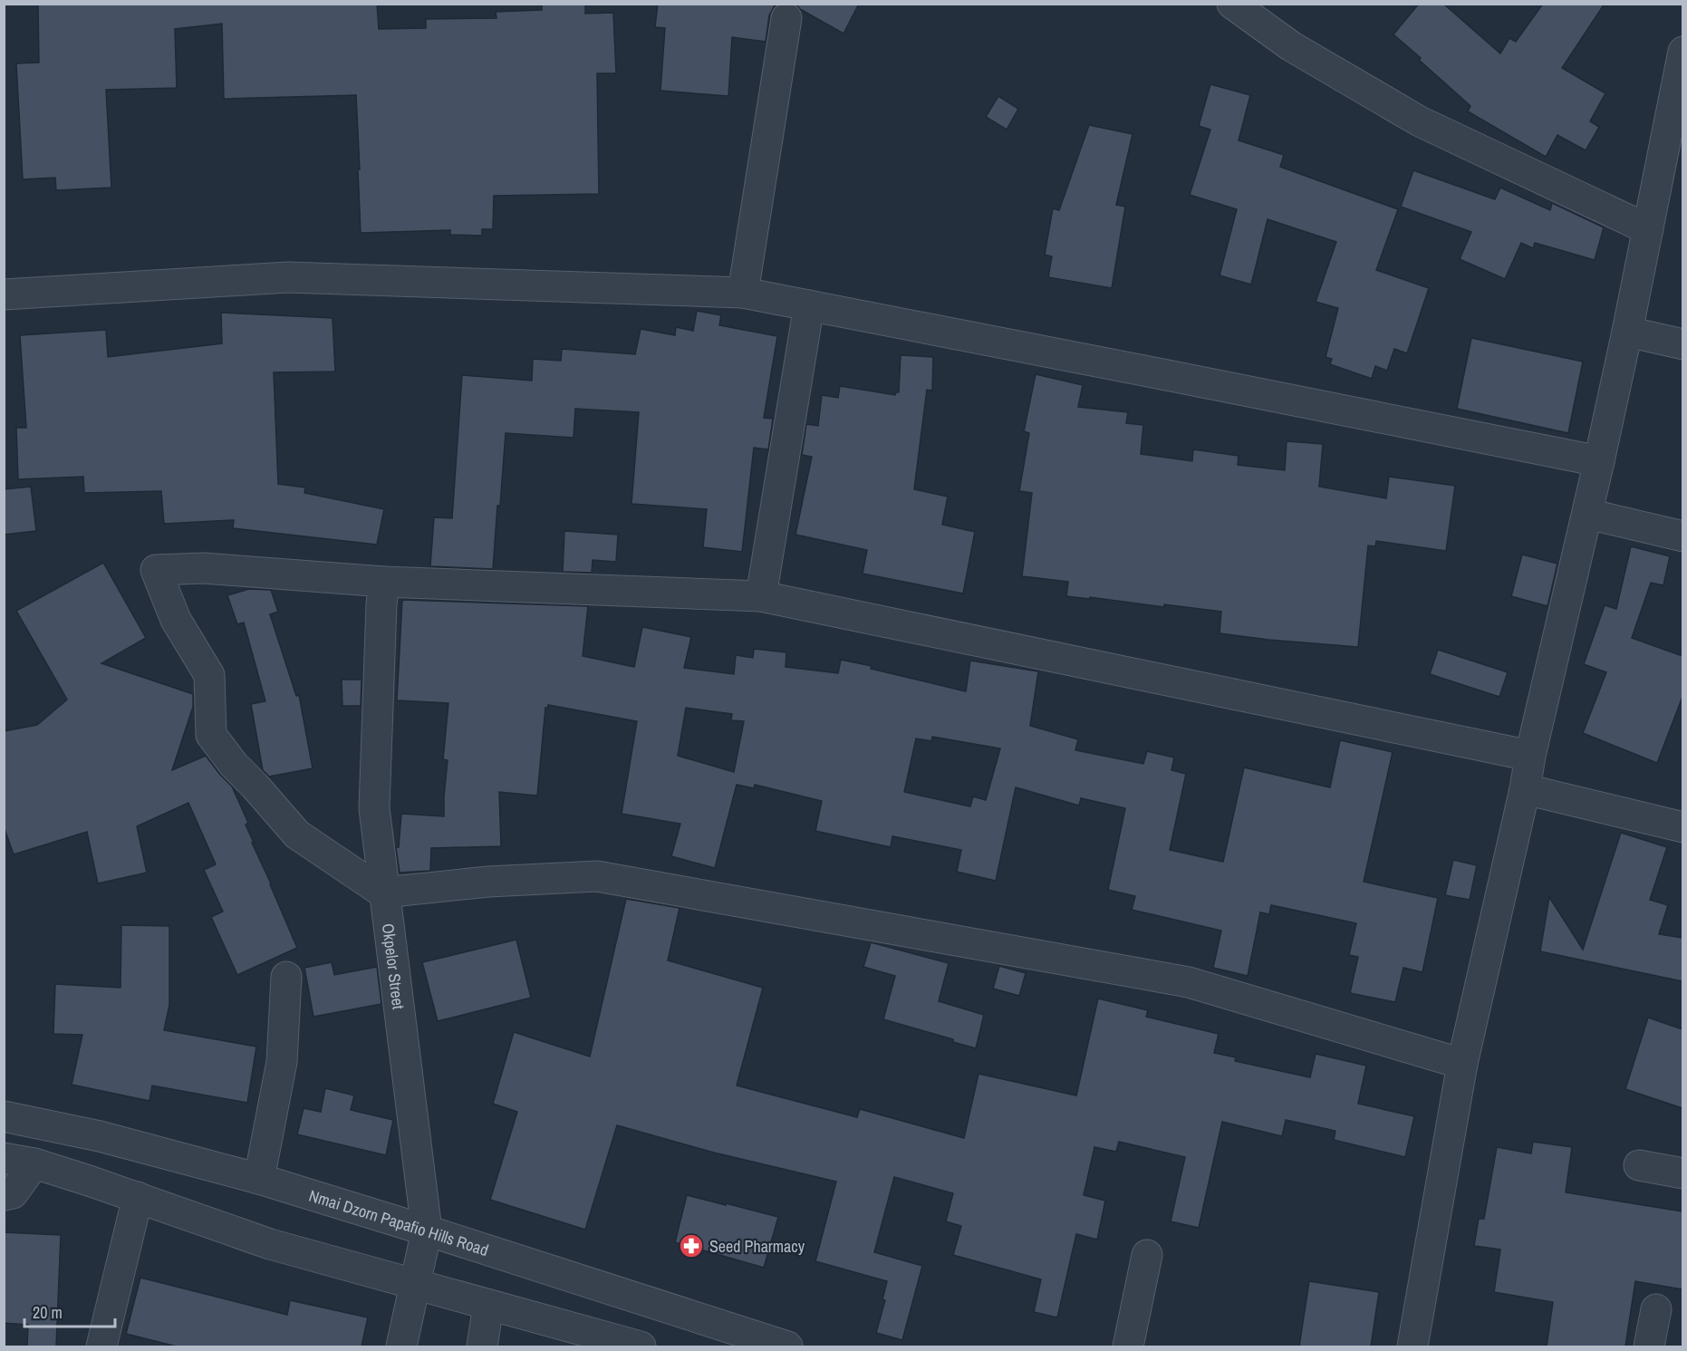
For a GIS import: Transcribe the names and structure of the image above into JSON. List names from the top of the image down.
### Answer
{
  "streets": {
    "street": ["Okpelor Street", "Nmai Dzorn Papafio Hills Road"]
  },
  "crossings": [
    ["Okpelor Street", "Nmai Dzorn Papafio Hills Road"]
  ],
  "places": {
    "pharmacy": ["Seed Pharmacy"]
  },
  "scale_bar": "20 m"
}
